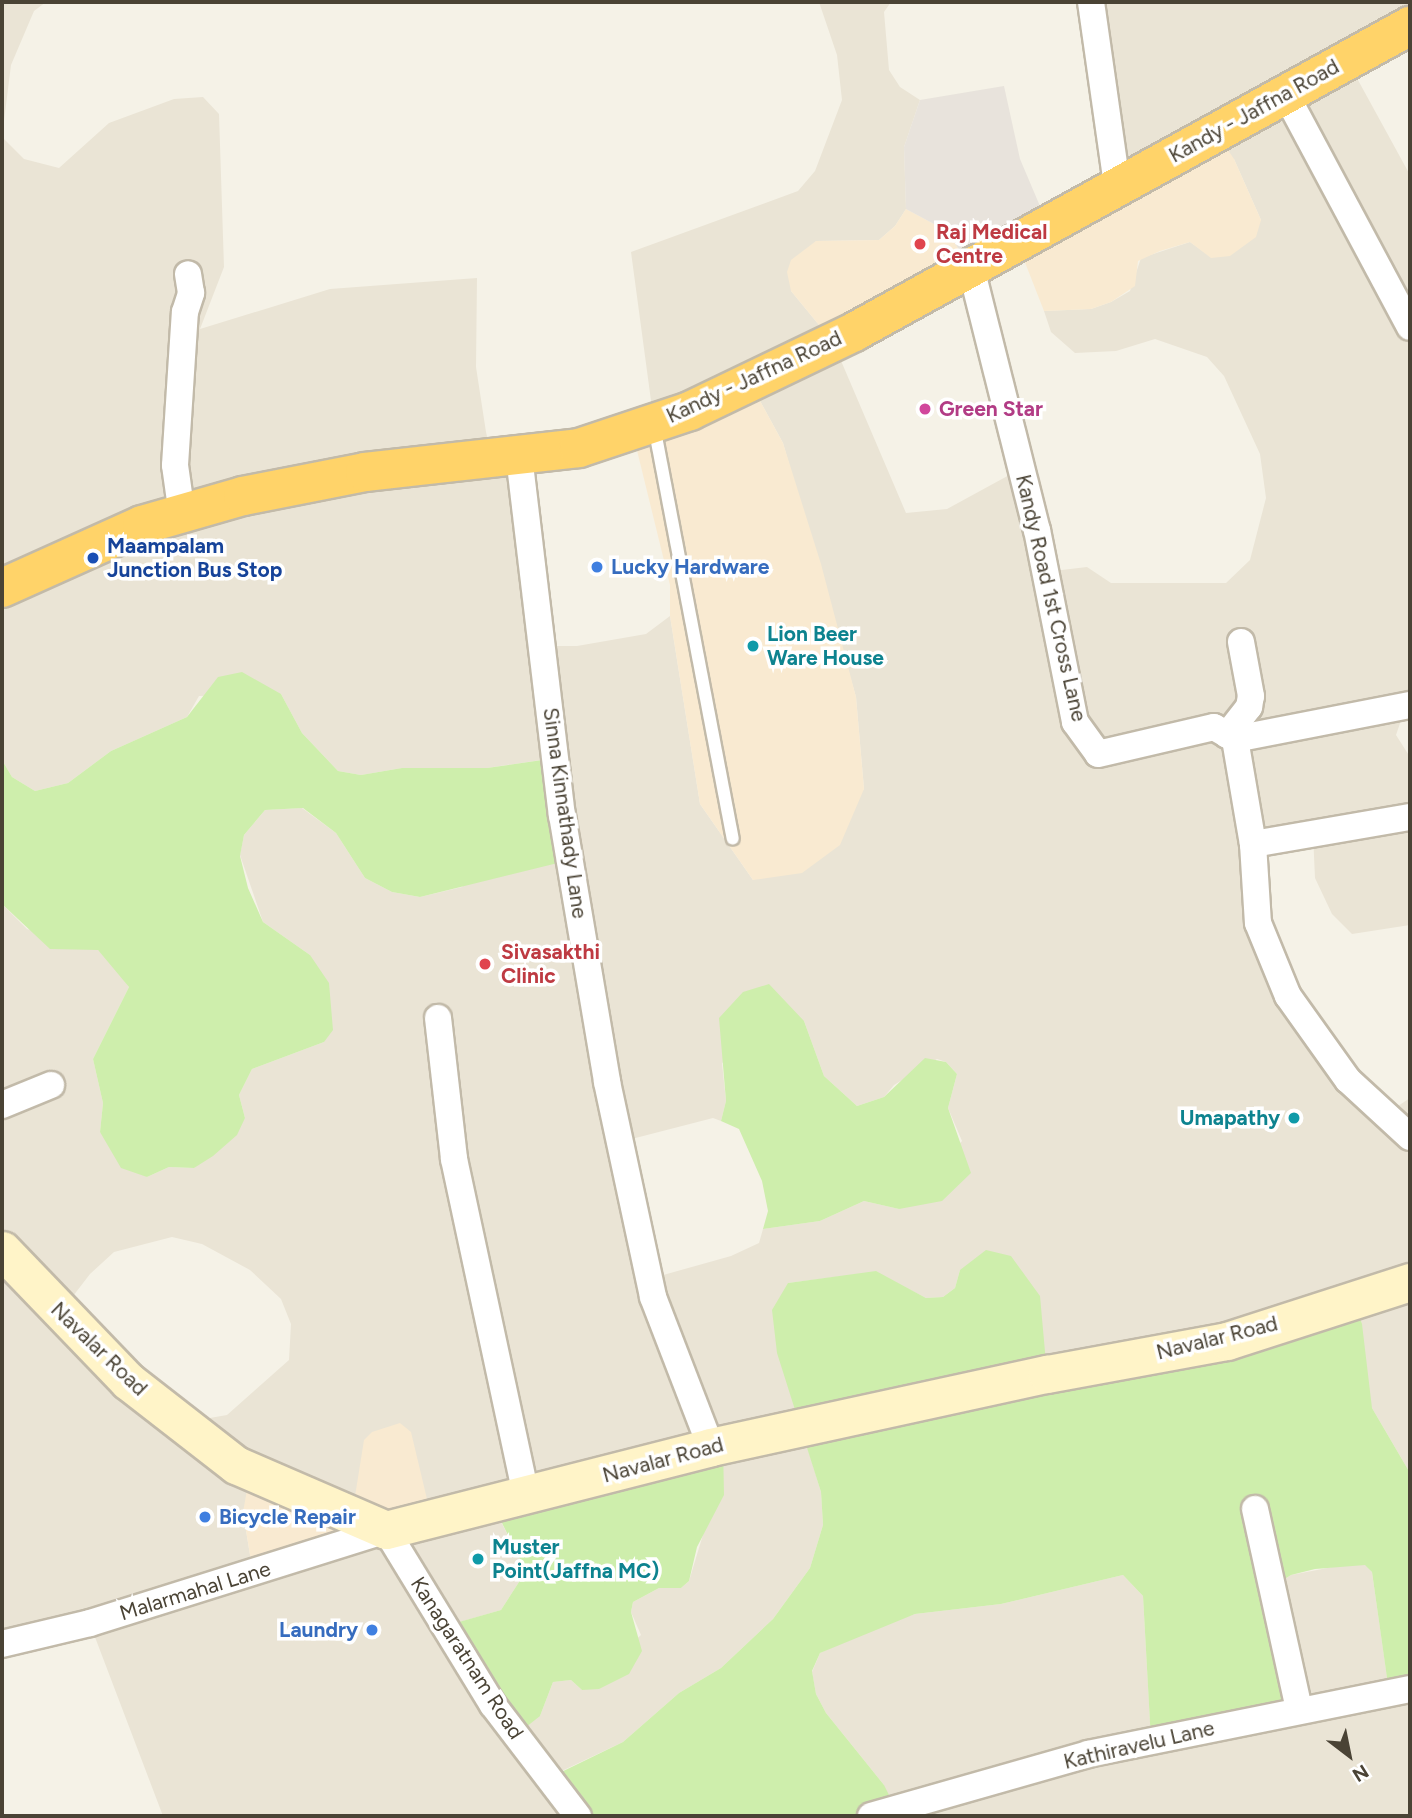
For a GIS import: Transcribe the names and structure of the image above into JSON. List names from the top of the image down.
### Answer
{
  "streets": {
    "highway": ["Kandy - Jaffna Road"],
    "street": [
      "Kandy Road 1st Cross Lane",
      "Sinna Kinnathady Lane",
      "Navalar Road",
      "Malarmahal Lane",
      "Kanagaratnam Road",
      "Kathiravelu Lane"
    ]
  },
  "crossings": [
    ["Kandy - Jaffna Road", "Kandy Road 1st Cross Lane"],
    ["Kandy - Jaffna Road", "Sinna Kinnathady Lane"],
    ["Sinna Kinnathady Lane", "Navalar Road"],
    ["Navalar Road", "Malarmahal Lane"],
    ["Navalar Road", "Kanagaratnam Road"],
    ["Malarmahal Lane", "Kanagaratnam Road"]
  ],
  "places": [
    "Raj Medical Centre",
    "Green Star",
    "Maampalam Junction Bus Stop",
    "Lucky Hardware",
    "Lion Beer Ware House",
    "Sivasakthi Clinic",
    "Umapathy",
    "Bicycle Repair",
    "Muster Point(Jaffna MC)",
    "Laundry"
  ],
  "north": "bottom right"
}
